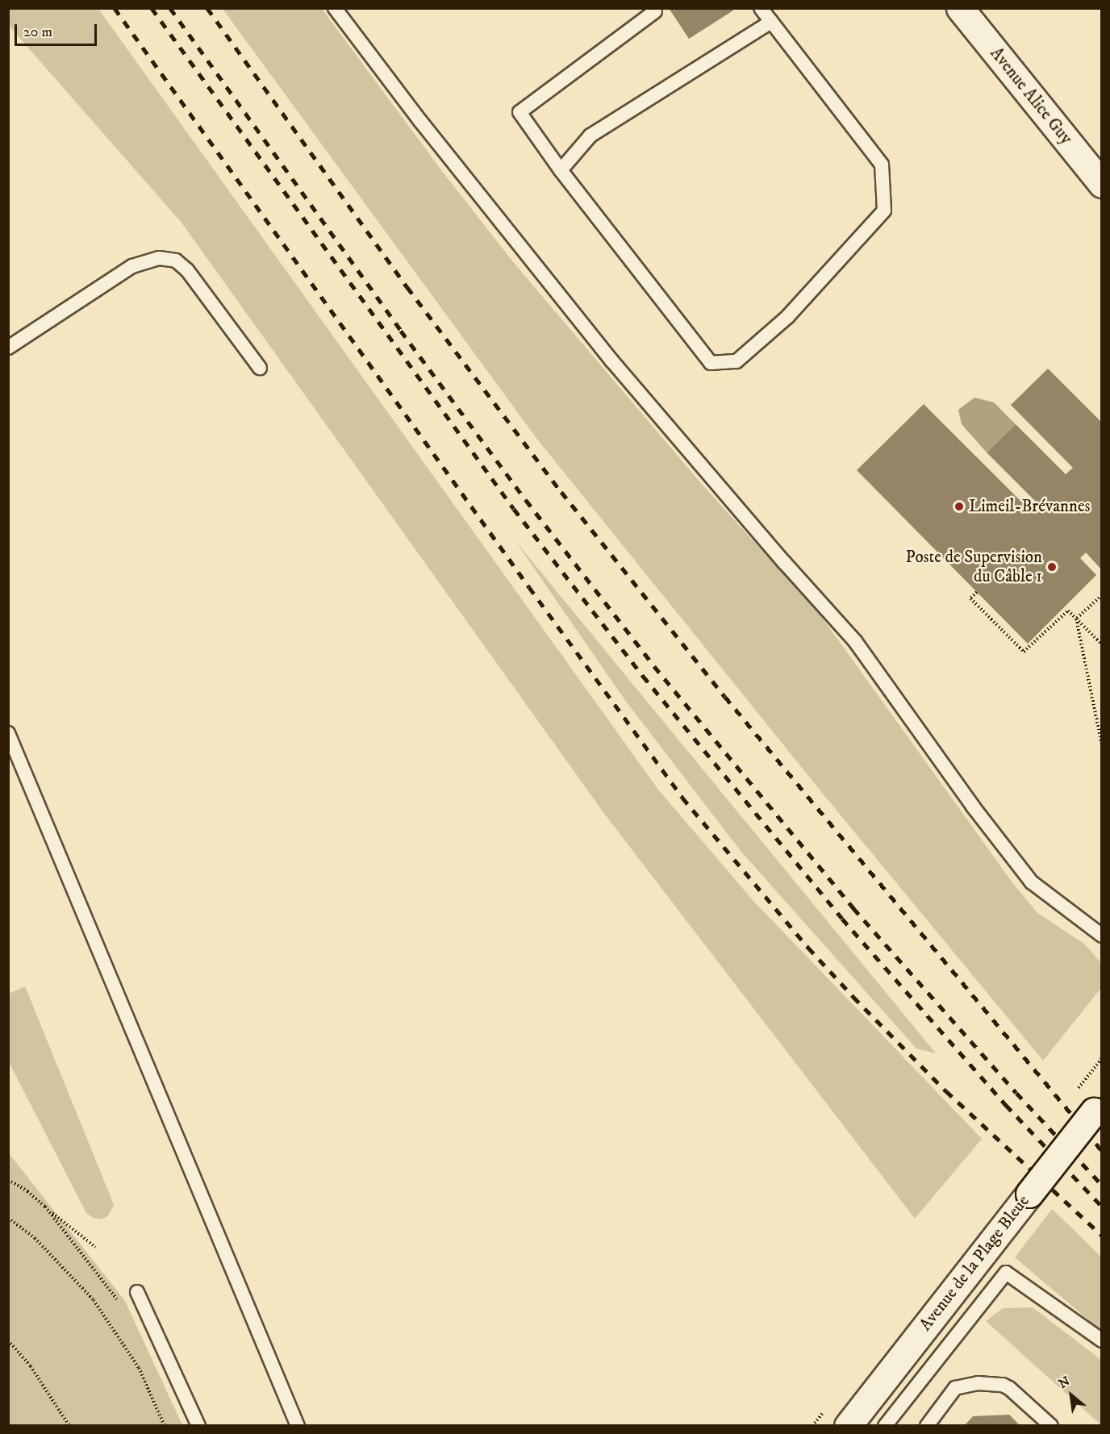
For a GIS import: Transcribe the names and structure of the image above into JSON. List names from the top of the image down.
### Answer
{
  "streets": {
    "main road": ["Avenue Alice Guy", "Avenue de la Plage Bleue"]
  },
  "places": ["Limeil-Brévannes", "Poste de Supervision du Câble 1"],
  "scale_bar": "20 m",
  "north": "top left"
}
